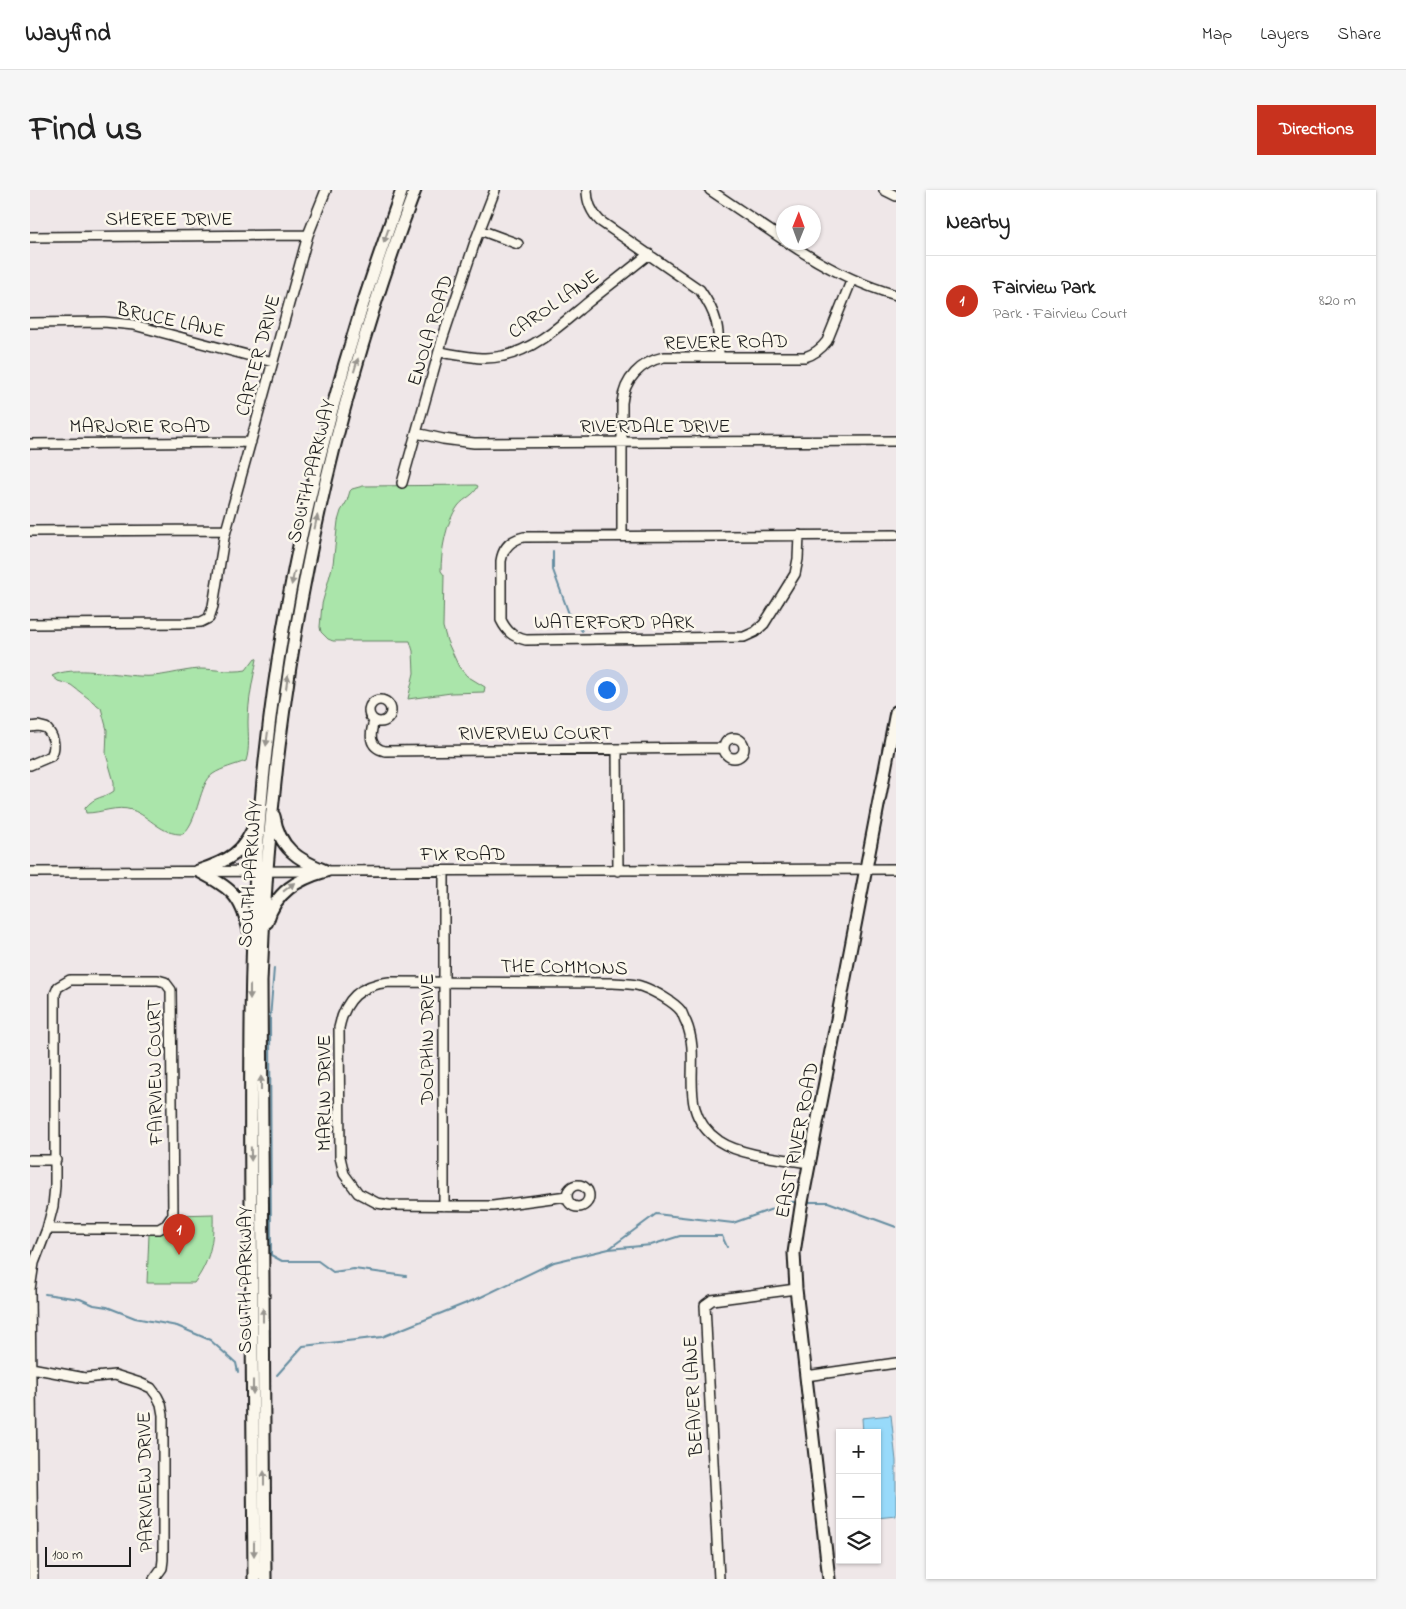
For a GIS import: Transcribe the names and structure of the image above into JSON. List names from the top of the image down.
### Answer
{
  "streets": {
    "main road": ["SOUTH PARKWAY", "EAST RIVER ROAD"],
    "street": [
      "SHEREE DRIVE",
      "CAROL LANE",
      "BRUCE LANE",
      "ENOLA ROAD",
      "REVERE ROAD",
      "CARTER DRIVE",
      "MARJORIE ROAD",
      "RIVERDALE DRIVE",
      "WATERFORD PARK",
      "RIVERVIEW COURT",
      "FIX ROAD",
      "THE COMMONS",
      "DOLPHIN DRIVE",
      "FAIRVIEW COURT",
      "MARLIN DRIVE",
      "BEAVER LANE",
      "PARKVIEW DRIVE"
    ]
  },
  "crossings": [
    ["SHEREE DRIVE", "CARTER DRIVE"],
    ["CAROL LANE", "ENOLA ROAD"],
    ["BRUCE LANE", "CARTER DRIVE"],
    ["ENOLA ROAD", "RIVERDALE DRIVE"],
    ["REVERE ROAD", "RIVERDALE DRIVE"],
    ["REVERE ROAD", "WATERFORD PARK"],
    ["CARTER DRIVE", "MARJORIE ROAD"],
    ["SOUTH PARKWAY", "FIX ROAD"],
    ["FIX ROAD", "DOLPHIN DRIVE"],
    ["FIX ROAD", "EAST RIVER ROAD"],
    ["THE COMMONS", "DOLPHIN DRIVE"],
    ["THE COMMONS", "MARLIN DRIVE"],
    ["THE COMMONS", "EAST RIVER ROAD"],
    ["DOLPHIN DRIVE", "MARLIN DRIVE"],
    ["EAST RIVER ROAD", "BEAVER LANE"]
  ],
  "scale_bar": "100 m",
  "north": "top",
  "page": {
    "header": "Wayfind",
    "nav": ["Map", "Layers", "Share"],
    "title": "Find us",
    "buttons": "Directions",
    "heading": "Nearby",
    "list": [
      {
        "mark": "1",
        "name": "Fairview Park",
        "note": "Park · Fairview Court",
        "value": "820 m"
      }
    ],
    "pins": "1",
    "map_buttons": ["+", "−"],
    "scale": "100 m"
  }
}
